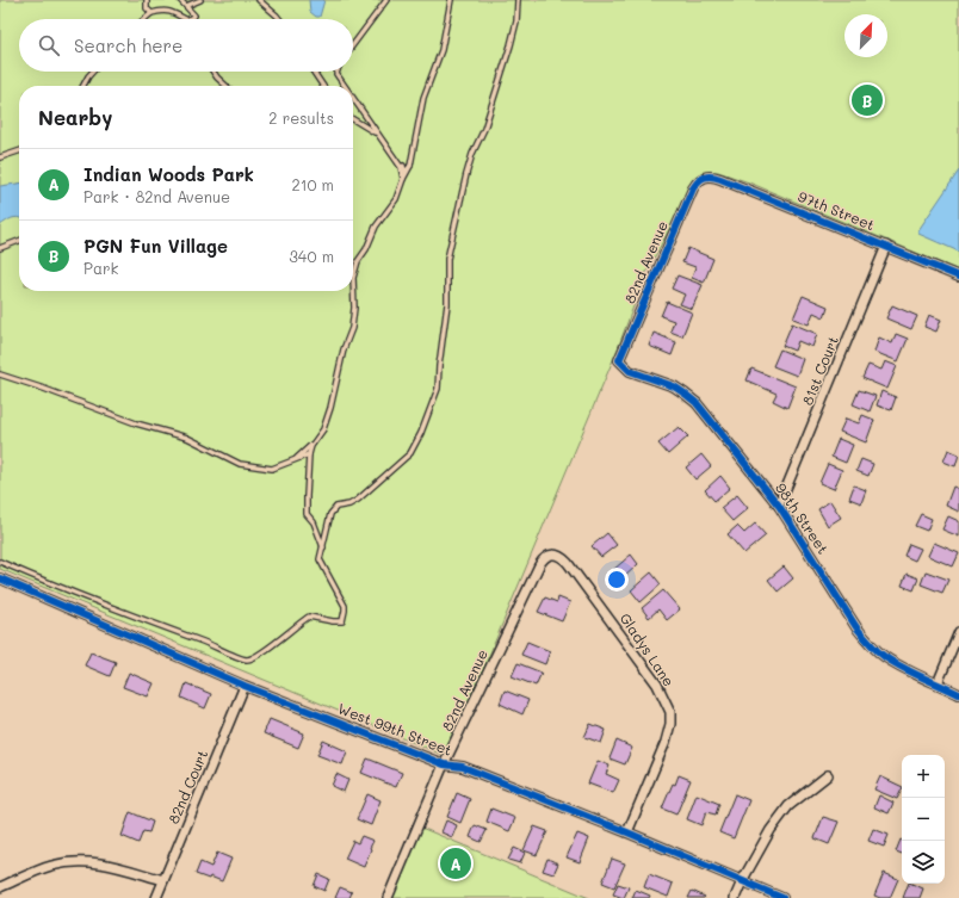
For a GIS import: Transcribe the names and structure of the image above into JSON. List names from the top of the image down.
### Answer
{
  "streets": {
    "street": [
      "97th Street",
      "82nd Avenue",
      "81st Court",
      "98th Street",
      "Gladys Lane",
      "West 99th Street",
      "82nd Court"
    ]
  },
  "crossings": [
    ["97th Street", "82nd Avenue"],
    ["97th Street", "81st Court"],
    ["82nd Avenue", "98th Street"],
    ["82nd Avenue", "Gladys Lane"],
    ["82nd Avenue", "West 99th Street"],
    ["81st Court", "98th Street"],
    ["Gladys Lane", "West 99th Street"],
    ["West 99th Street", "82nd Court"]
  ],
  "north": "top right",
  "page": {
    "search": "Search here",
    "pins": ["B", "A"],
    "heading": ["Nearby", "2 results"],
    "list": [
      {
        "mark": "A",
        "name": "Indian Woods Park",
        "note": "Park · 82nd Avenue",
        "value": "210 m"
      },
      {
        "mark": "B",
        "name": "PGN Fun Village",
        "note": "Park",
        "value": "340 m"
      }
    ],
    "map_buttons": ["+", "−"]
  }
}
